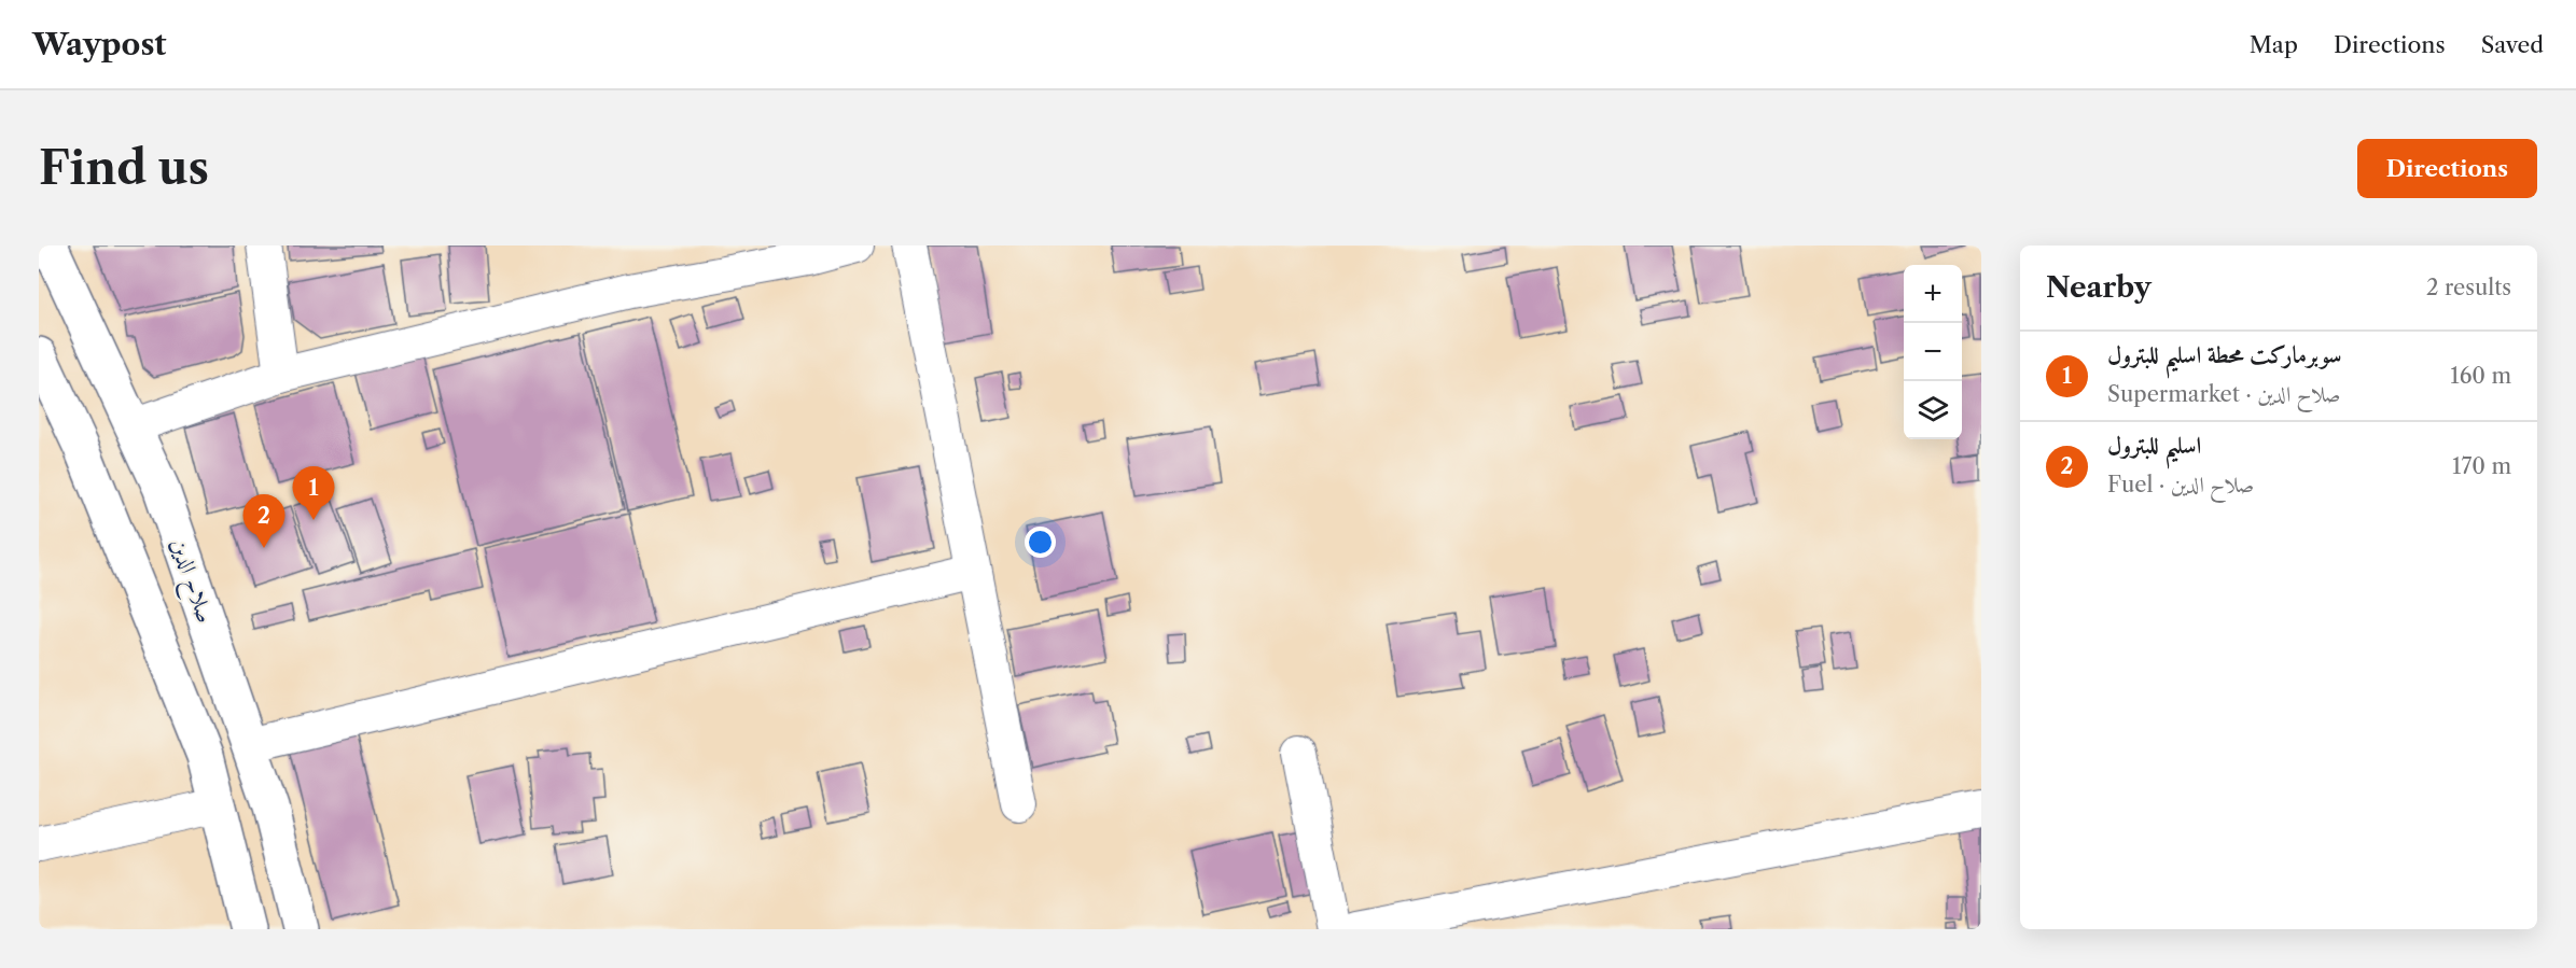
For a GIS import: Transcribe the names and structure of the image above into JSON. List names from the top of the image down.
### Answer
{
  "streets": {
    "highway": ["صلاح الدين"]
  },
  "page": {
    "header": "Waypost",
    "nav": ["Map", "Directions", "Saved"],
    "buttons": "Directions",
    "title": "Find us",
    "heading": ["Nearby", "2 results"],
    "map_buttons": ["+", "−"],
    "list": [
      {
        "mark": "1",
        "name": "سوبرماركت محطة اسليم للبترول",
        "note": "Supermarket · صلاح الدين",
        "value": "160 m"
      },
      {
        "mark": "2",
        "name": "اسليم للبترول",
        "note": "Fuel · صلاح الدين",
        "value": "170 m"
      }
    ],
    "pins": ["1", "2"]
  }
}
